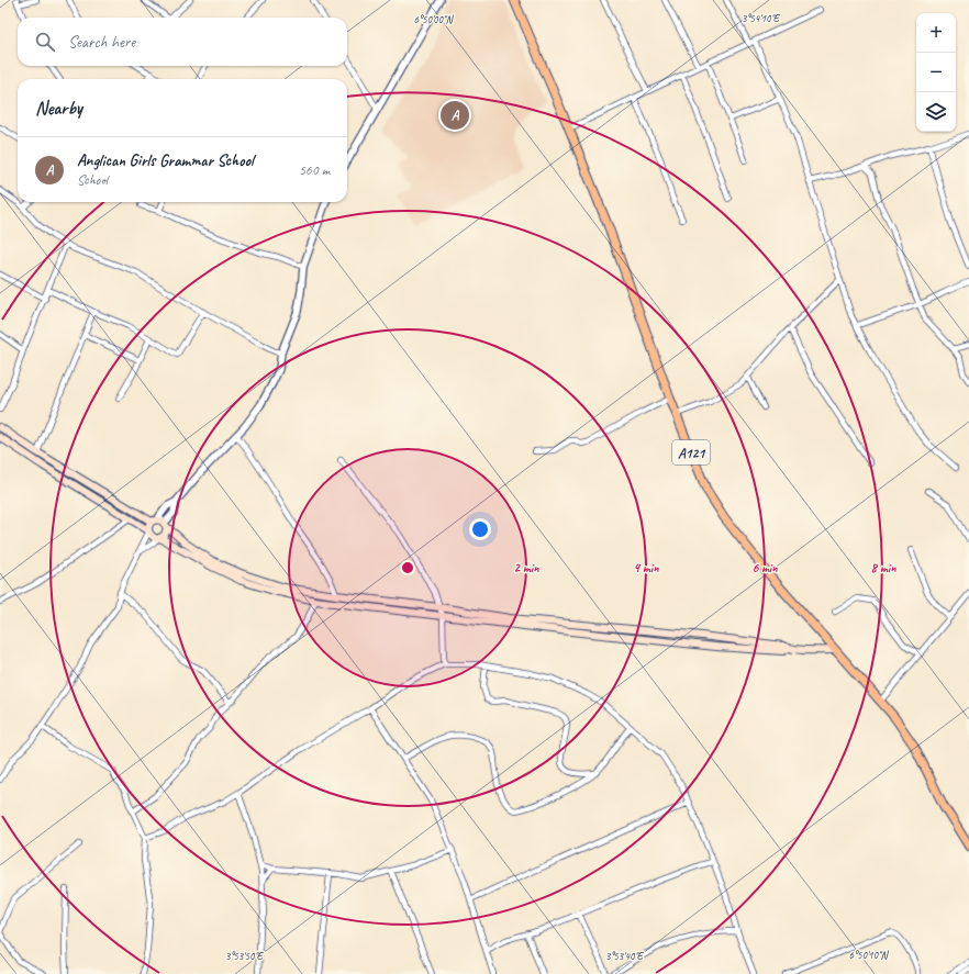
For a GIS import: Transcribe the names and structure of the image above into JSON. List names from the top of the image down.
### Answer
{
  "streets": {
    "main road": ["A121"]
  },
  "page": {
    "map_buttons": ["+", "−"],
    "search": "Search here",
    "heading": "Nearby",
    "pins": "A",
    "list": [
      {
        "mark": "A",
        "name": "Anglican Girls Grammar School",
        "note": "School",
        "value": "560 m"
      }
    ]
  },
  "coordinates": [
    "3°54'10\"E",
    "6°50'00\"N",
    "6°50'10\"N",
    "3°53'50\"E",
    "3°53'40\"E"
  ],
  "rings": [
    "2 min",
    "4 min",
    "6 min",
    "8 min"
  ]
}
